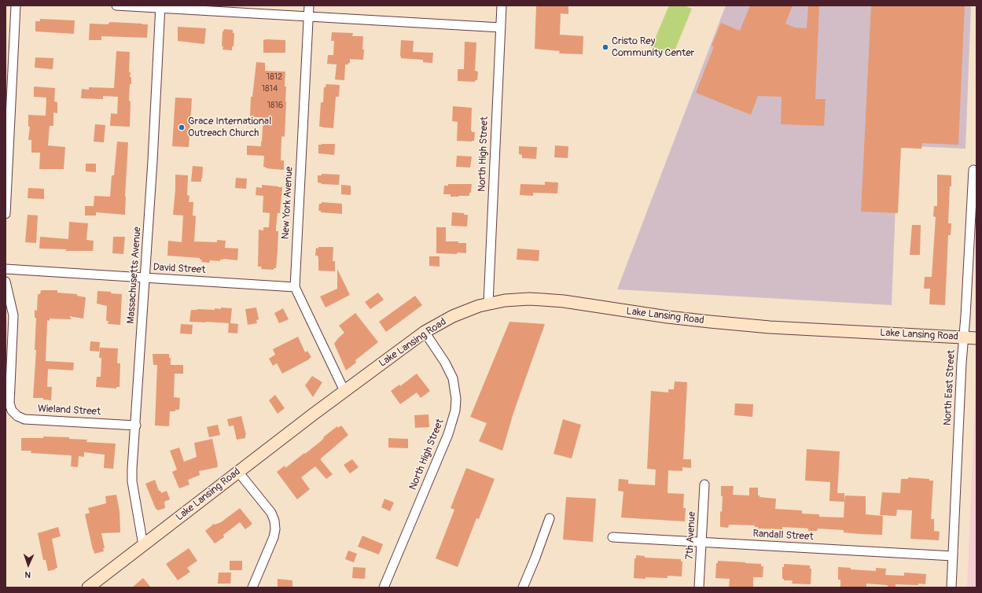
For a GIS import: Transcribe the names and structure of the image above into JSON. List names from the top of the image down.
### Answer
{
  "streets": {
    "main road": ["Lake Lansing Road"],
    "street": [
      "North High Street",
      "New York Avenue",
      "David Street",
      "Massachusetts Avenue",
      "North East Street",
      "Wieland Street",
      "7th Avenue",
      "Randall Street"
    ]
  },
  "crossings": [
    ["North High Street", "Lake Lansing Road"],
    ["New York Avenue", "David Street"],
    ["New York Avenue", "Lake Lansing Road"],
    ["David Street", "Massachusetts Avenue"],
    ["Massachusetts Avenue", "Lake Lansing Road"],
    ["Massachusetts Avenue", "Wieland Street"],
    ["Lake Lansing Road", "North East Street"],
    ["North East Street", "Randall Street"],
    ["7th Avenue", "Randall Street"]
  ],
  "places": ["Cristo Rey Community Center", "Grace International Outreach Church"],
  "house_numbers": ["1812", "1814", "1816"],
  "north": "bottom"
}
